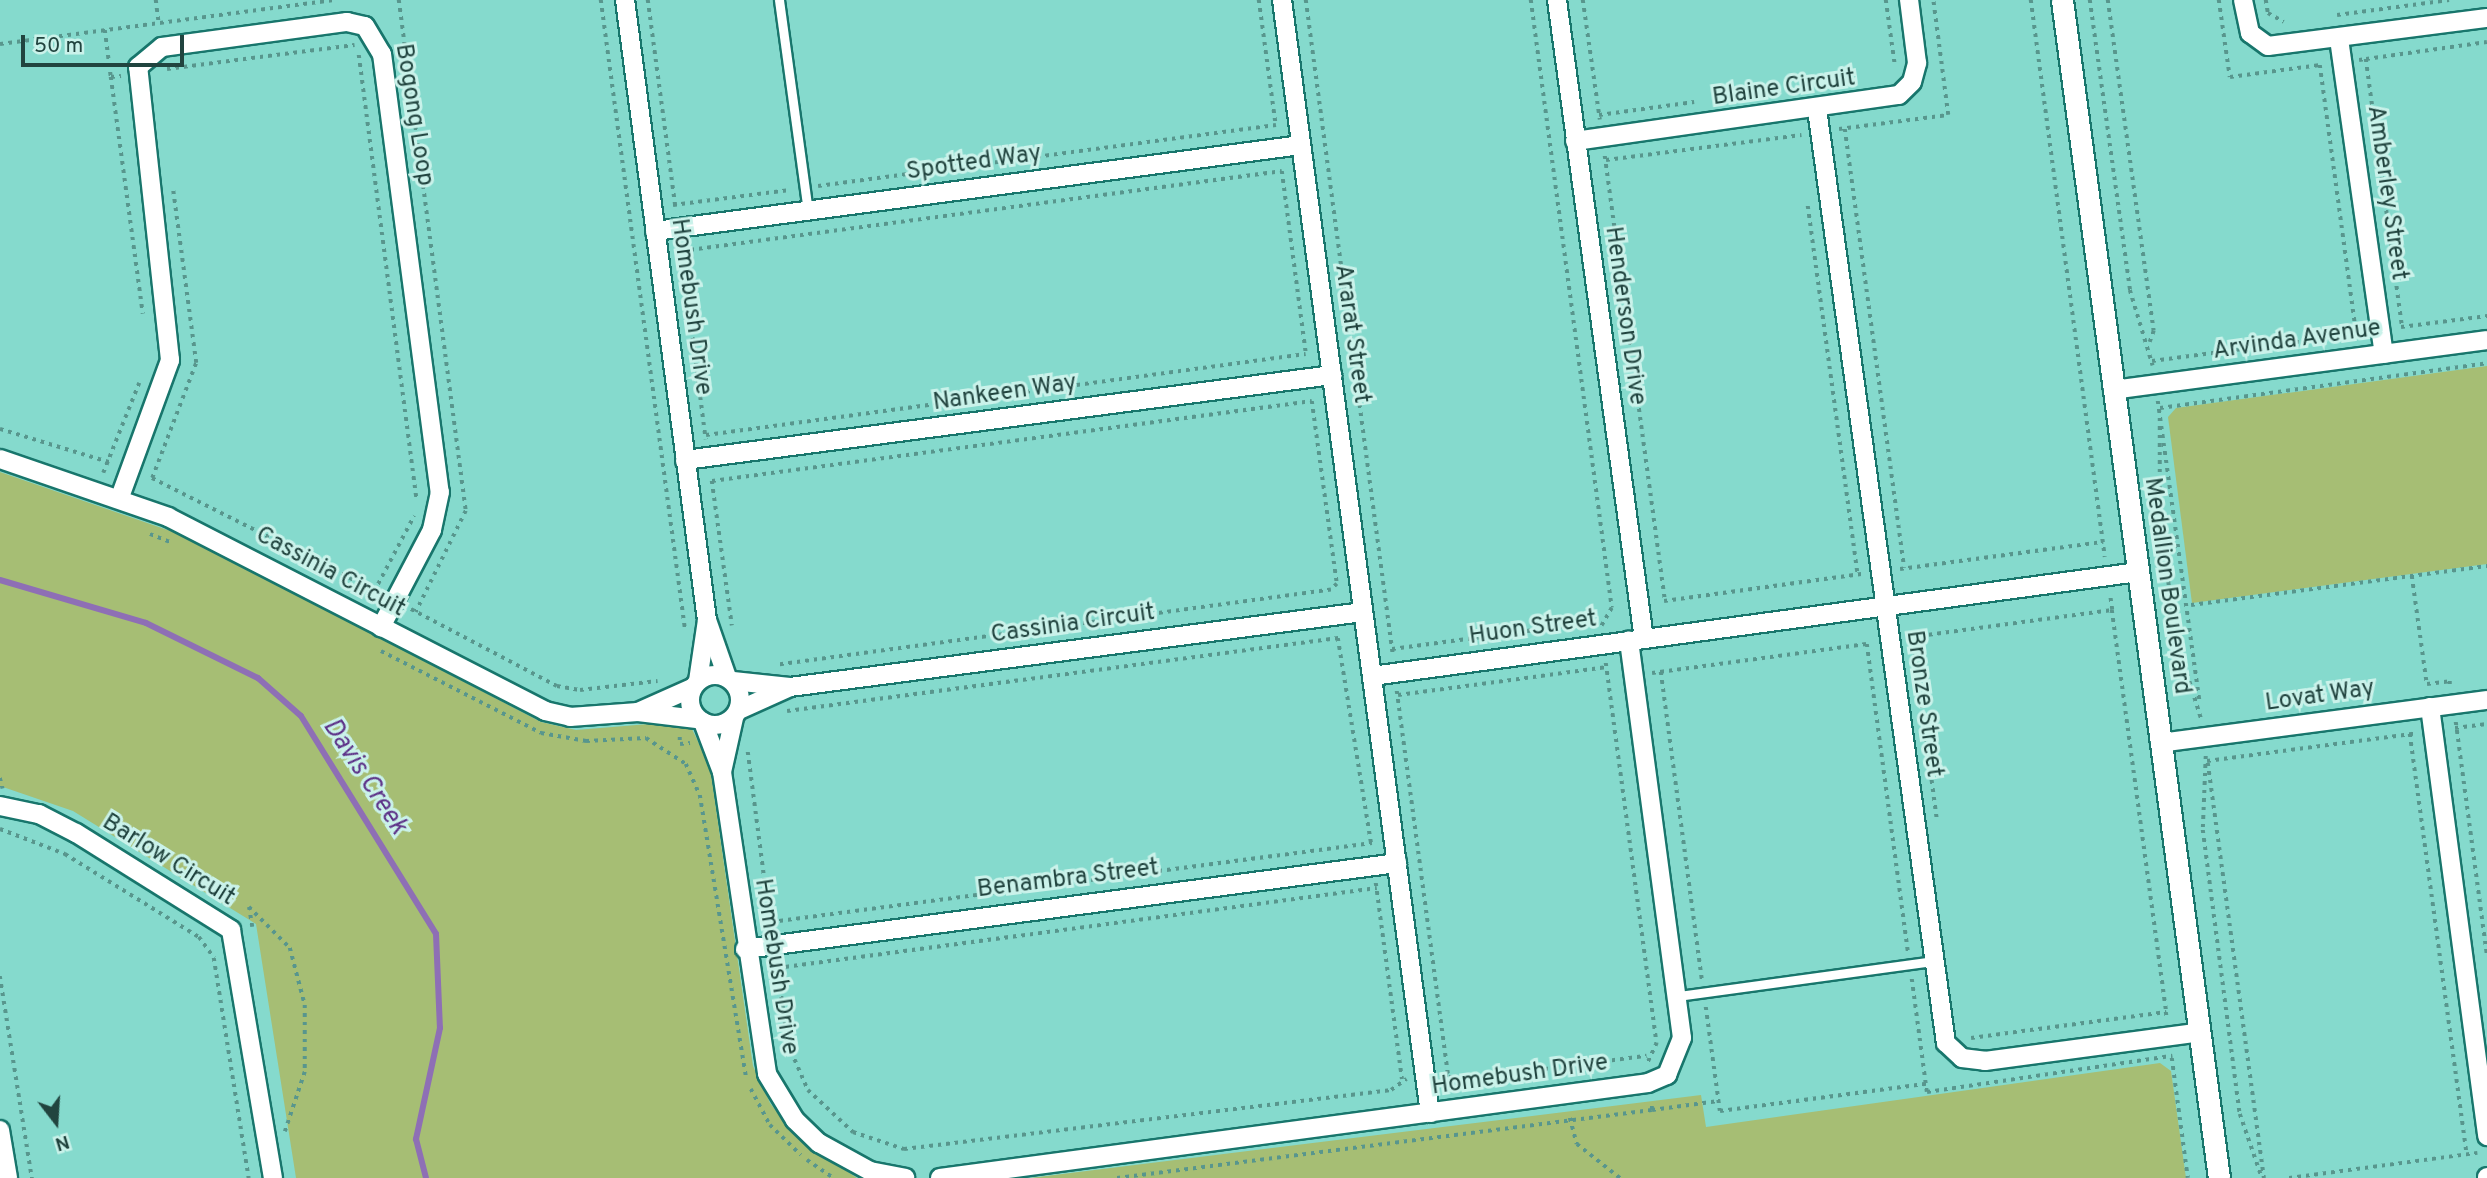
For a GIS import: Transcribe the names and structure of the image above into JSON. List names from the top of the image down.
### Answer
{
  "streets": {
    "street": [
      "Blaine Circuit",
      "Bogong Loop",
      "Spotted Way",
      "Amberley Street",
      "Homebush Drive",
      "Henderson Drive",
      "Ararat Street",
      "Arvinda Avenue",
      "Nankeen Way",
      "Cassinia Circuit",
      "Medallion Boulevard",
      "Huon Street",
      "Lovat Way",
      "Bronze Street",
      "Barlow Circuit",
      "Benambra Street"
    ]
  },
  "crossings": [
    ["Blaine Circuit", "Henderson Drive"],
    ["Blaine Circuit", "Bronze Street"],
    ["Bogong Loop", "Cassinia Circuit"],
    ["Spotted Way", "Homebush Drive"],
    ["Spotted Way", "Ararat Street"],
    ["Amberley Street", "Arvinda Avenue"],
    ["Homebush Drive", "Nankeen Way"],
    ["Homebush Drive", "Cassinia Circuit"],
    ["Homebush Drive", "Benambra Street"],
    ["Henderson Drive", "Huon Street"],
    ["Ararat Street", "Nankeen Way"],
    ["Ararat Street", "Cassinia Circuit"],
    ["Ararat Street", "Huon Street"],
    ["Arvinda Avenue", "Medallion Boulevard"],
    ["Medallion Boulevard", "Huon Street"],
    ["Medallion Boulevard", "Lovat Way"],
    ["Medallion Boulevard", "Bronze Street"],
    ["Huon Street", "Bronze Street"]
  ],
  "water": ["Davis Creek"],
  "scale_bar": "50 m",
  "north": "bottom"
}
